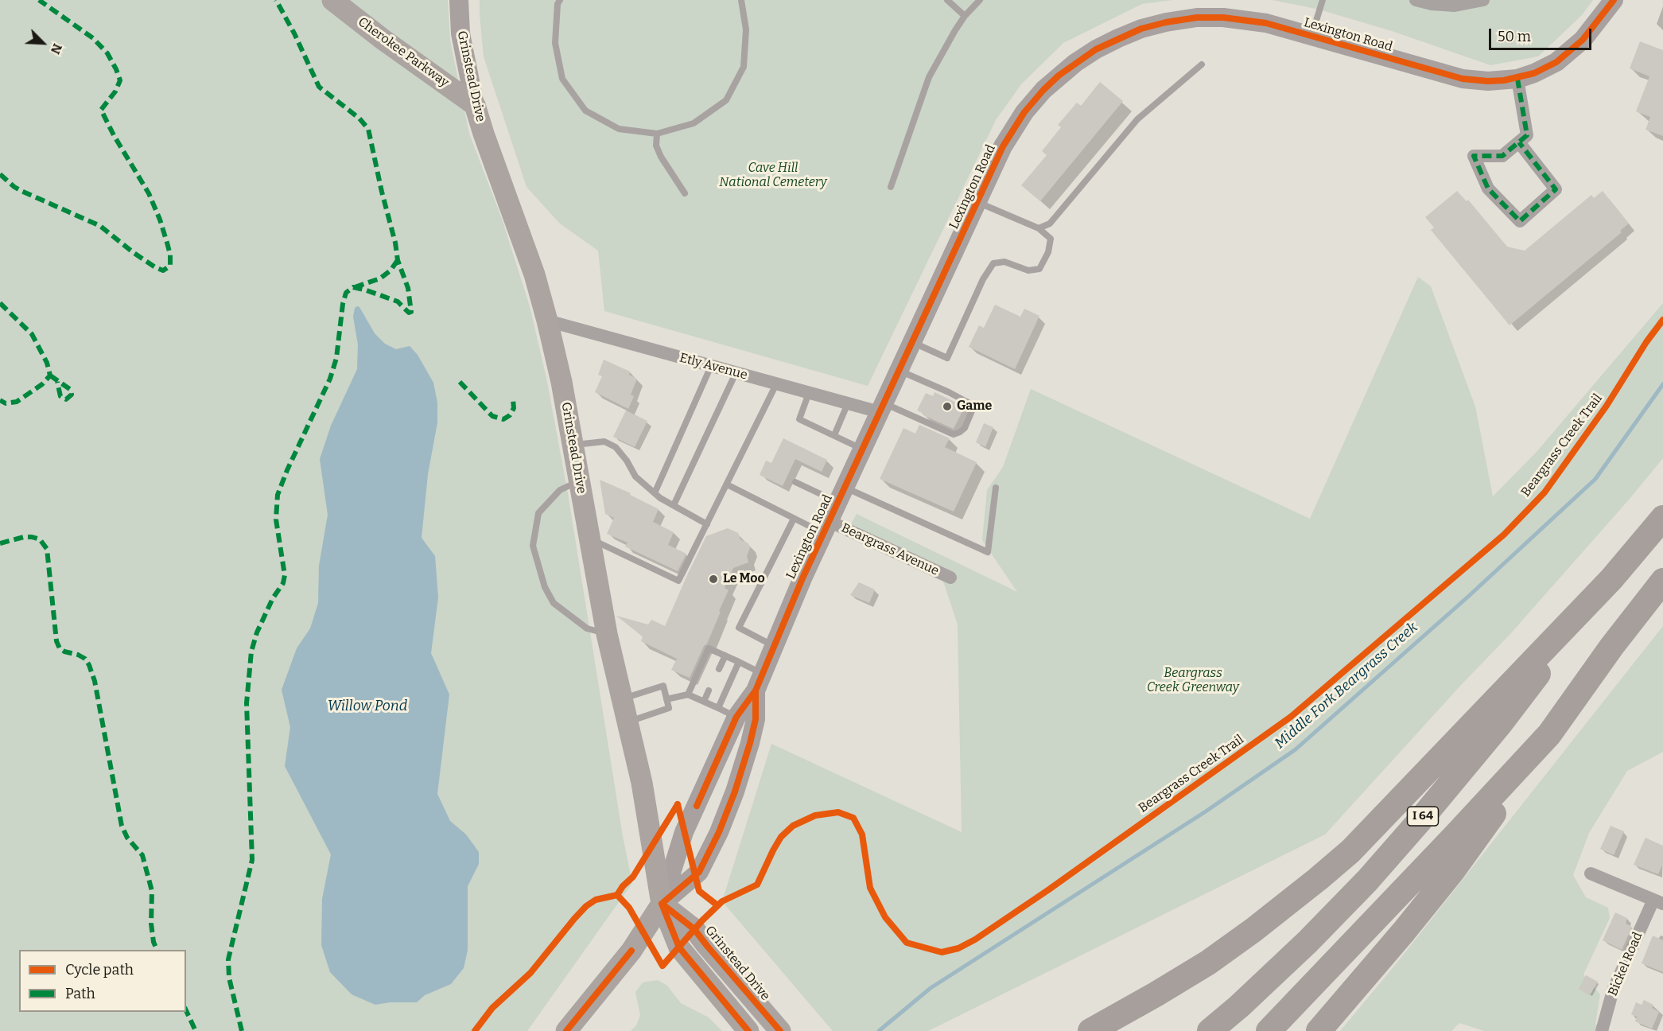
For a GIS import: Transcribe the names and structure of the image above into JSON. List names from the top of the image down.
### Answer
{
  "streets": {
    "highway": ["I 64"],
    "main road": ["Lexington Road", "Cherokee Parkway", "Grinstead Drive"],
    "street": ["Etly Avenue", "Beargrass Avenue", "Bickel Road"],
    "cycle path": ["Beargrass Creek Trail"]
  },
  "crossings": [
    ["Lexington Road", "Grinstead Drive"],
    ["Lexington Road", "Etly Avenue"],
    ["Lexington Road", "Beargrass Avenue"],
    ["Cherokee Parkway", "Grinstead Drive"],
    ["Grinstead Drive", "Etly Avenue"]
  ],
  "water": ["Middle Fork Beargrass Creek", "Willow Pond"],
  "parks": ["Cave Hill National Cemetery", "Beargrass Creek Greenway"],
  "places": ["Game", "Le Moo"],
  "legend": ["Cycle path", "Path"],
  "scale_bar": "50 m",
  "north": "bottom right"
}
